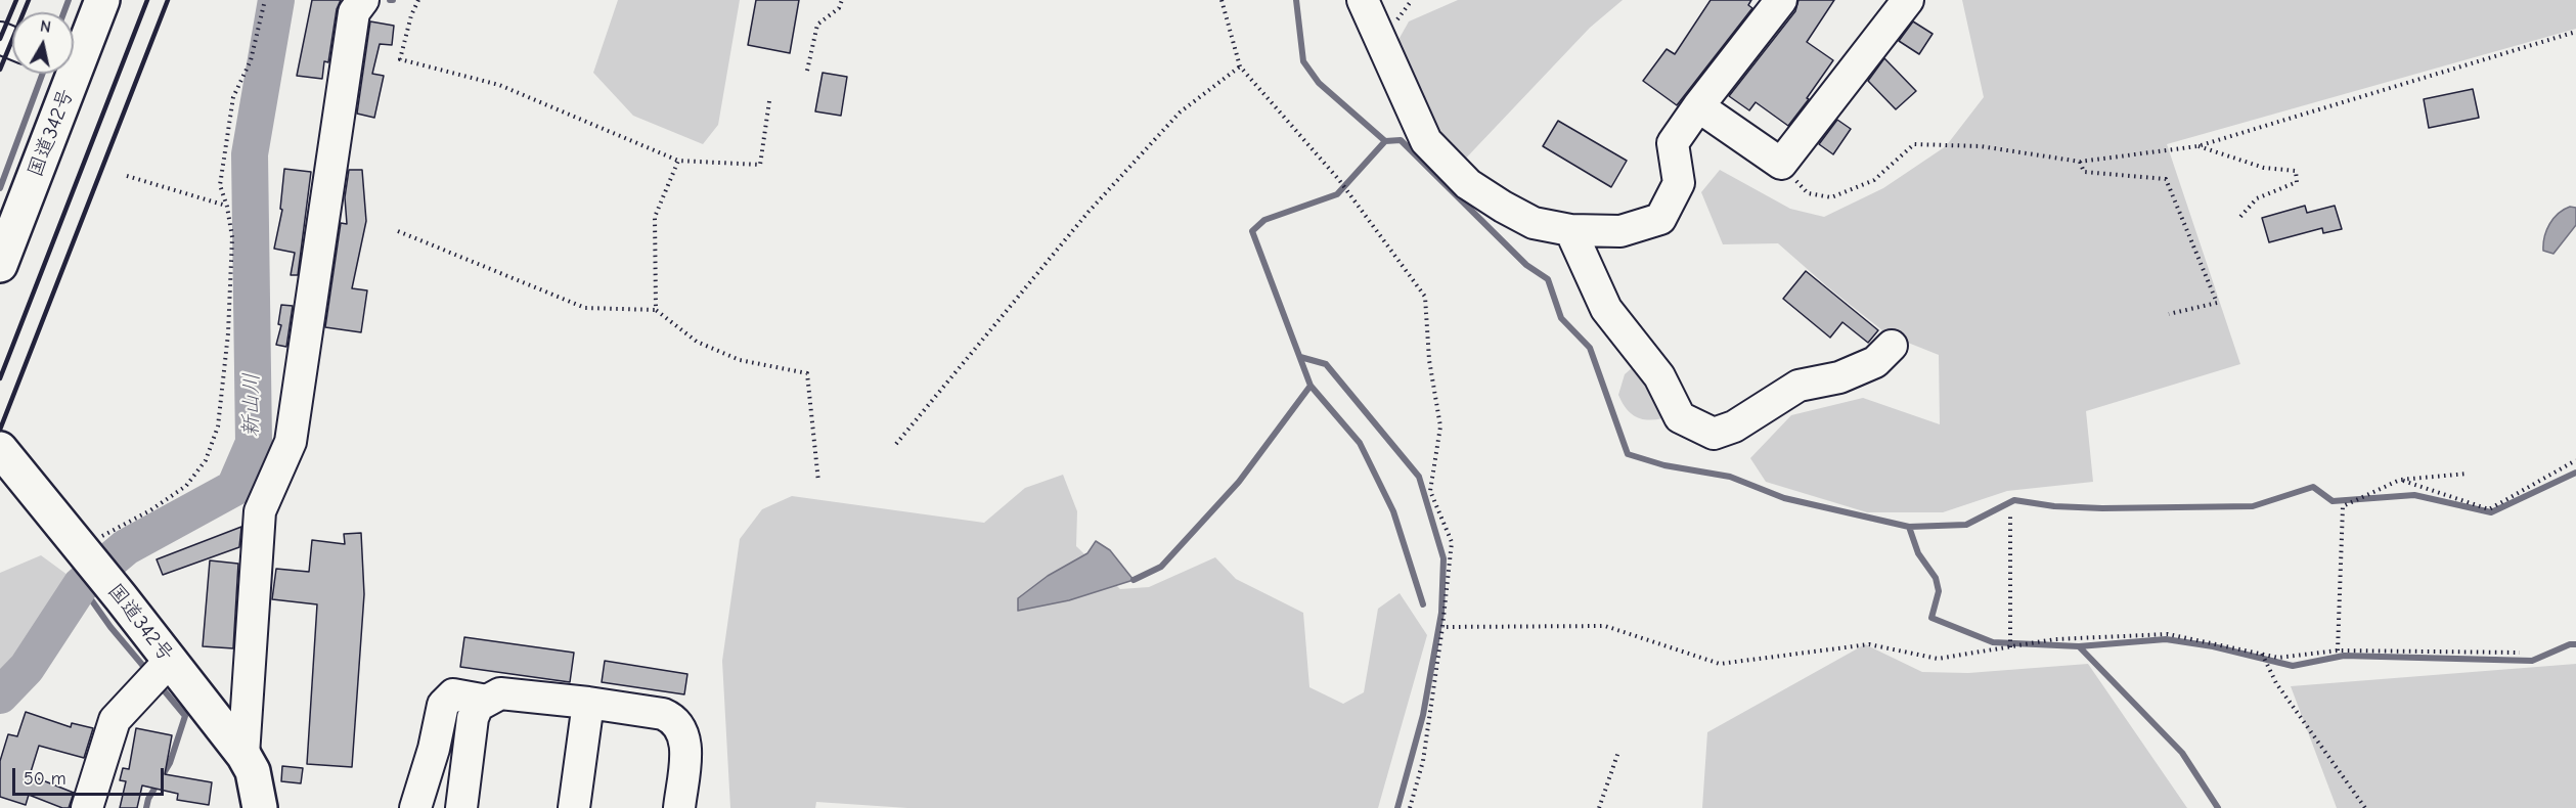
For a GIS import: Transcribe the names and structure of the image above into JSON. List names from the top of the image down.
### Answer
{
  "streets": {
    "highway": ["国道342号"]
  },
  "water": ["新山川"],
  "scale_bar": "50 m",
  "north": "top"
}
